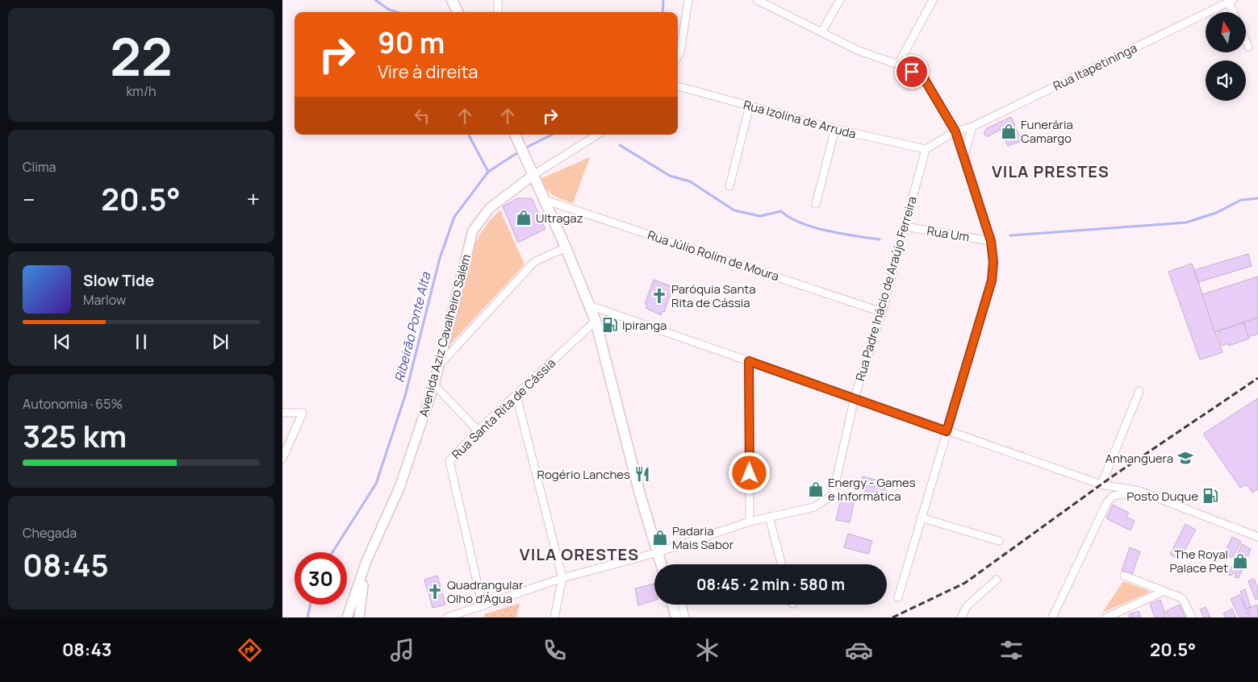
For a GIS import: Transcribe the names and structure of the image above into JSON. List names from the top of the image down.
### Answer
{
  "streets": {
    "main road": ["Avenida Aziz Cavalheiro Salém"],
    "street": [
      "Rua Itapetininga",
      "Rua Izolina de Arruda",
      "Rua Um",
      "Rua Júlio Rolim de Moura",
      "Rua Padre Inácio de Araújo Ferreira",
      "Rua Santa Rita de Cássia"
    ]
  },
  "crossings": [
    ["Rua Izolina de Arruda", "Rua Padre Inácio de Araújo Ferreira"],
    ["Rua Um", "Rua Padre Inácio de Araújo Ferreira"],
    ["Rua Júlio Rolim de Moura", "Rua Padre Inácio de Araújo Ferreira"],
    ["Rua Padre Inácio de Araújo Ferreira", "Rua Santa Rita de Cássia"]
  ],
  "districts": ["VILA PRESTES", "VILA ORESTES"],
  "water": ["Ribeirão Ponte Alta"],
  "places": {
    "shop": [
      "Funerária Camargo",
      "Ultragaz",
      "Energy - Games e Informática",
      "Padaria Mais Sabor",
      "The Royal Palace Pet"
    ],
    "church": ["Paróquia Santa Rita de Cássia", "Quadrangular Olho d'Água"],
    "fuel station": ["Ipiranga", "Posto Duque"],
    "school or university": ["Anhanguera"],
    "restaurant": ["Rogério Lanches"]
  },
  "north": "top",
  "page": {
    "tile": [
      ["22", "km/h"],
      "Clima",
      ["Autonomia · 65%", "325 km"],
      ["Chegada", "08:45"]
    ],
    "turn": ["90 m", "Vire à direita"],
    "heat": ["−", "20.5°", "+"],
    "song": ["Slow Tide", "Marlow"],
    "limit": "30",
    "trip": "08:45 · 2 min · 580 m",
    "tabs": ["08:43", "20.5°"]
  }
}
